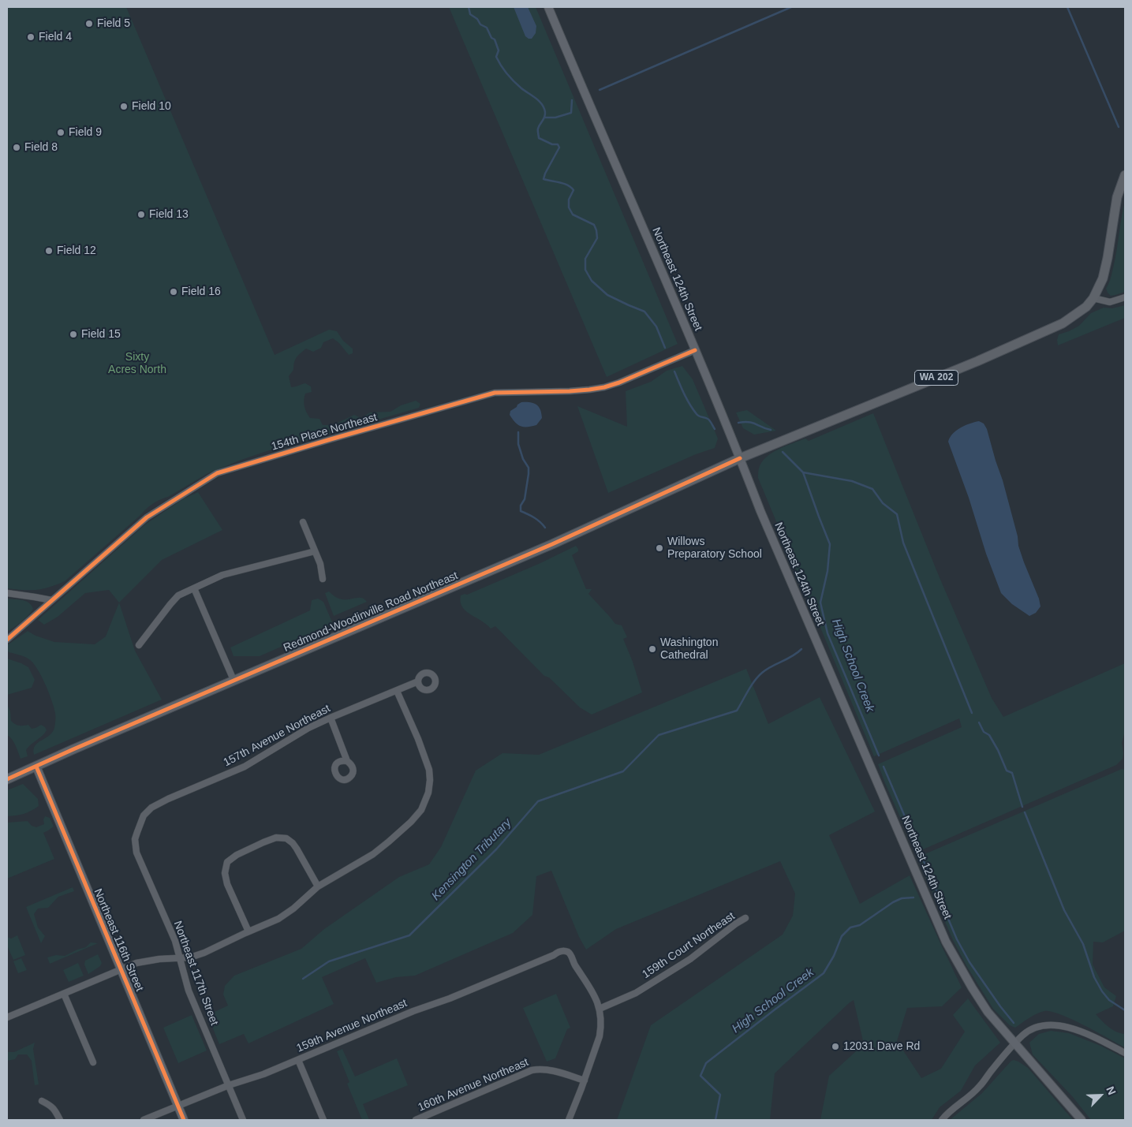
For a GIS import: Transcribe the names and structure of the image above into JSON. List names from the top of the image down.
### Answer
{
  "streets": {
    "main road": ["WA 202", "Redmond-Woodinville Road Northeast"],
    "street": [
      "Northeast 124th Street",
      "154th Place Northeast",
      "157th Avenue Northeast",
      "Northeast 116th Street",
      "159th Court Northeast",
      "Northeast 117th Street",
      "159th Avenue Northeast",
      "160th Avenue Northeast"
    ]
  },
  "crossings": [
    ["Northeast 124th Street", "WA 202"],
    ["Northeast 124th Street", "154th Place Northeast"],
    ["Northeast 124th Street", "Redmond-Woodinville Road Northeast"],
    ["WA 202", "Redmond-Woodinville Road Northeast"],
    ["Redmond-Woodinville Road Northeast", "Northeast 116th Street"],
    ["157th Avenue Northeast", "Northeast 117th Street"],
    ["Northeast 116th Street", "159th Avenue Northeast"],
    ["159th Court Northeast", "159th Avenue Northeast"],
    ["Northeast 117th Street", "159th Avenue Northeast"]
  ],
  "water": ["High School Creek", "Kensington Tributary"],
  "parks": ["Sixty Acres North"],
  "places": [
    "Field 5",
    "Field 4",
    "Field 10",
    "Field 9",
    "Field 8",
    "Field 13",
    "Field 12",
    "Field 16",
    "Field 15",
    "Willows Preparatory School",
    "Washington Cathedral",
    "12031 Dave Rd"
  ],
  "north": "top right"
}
